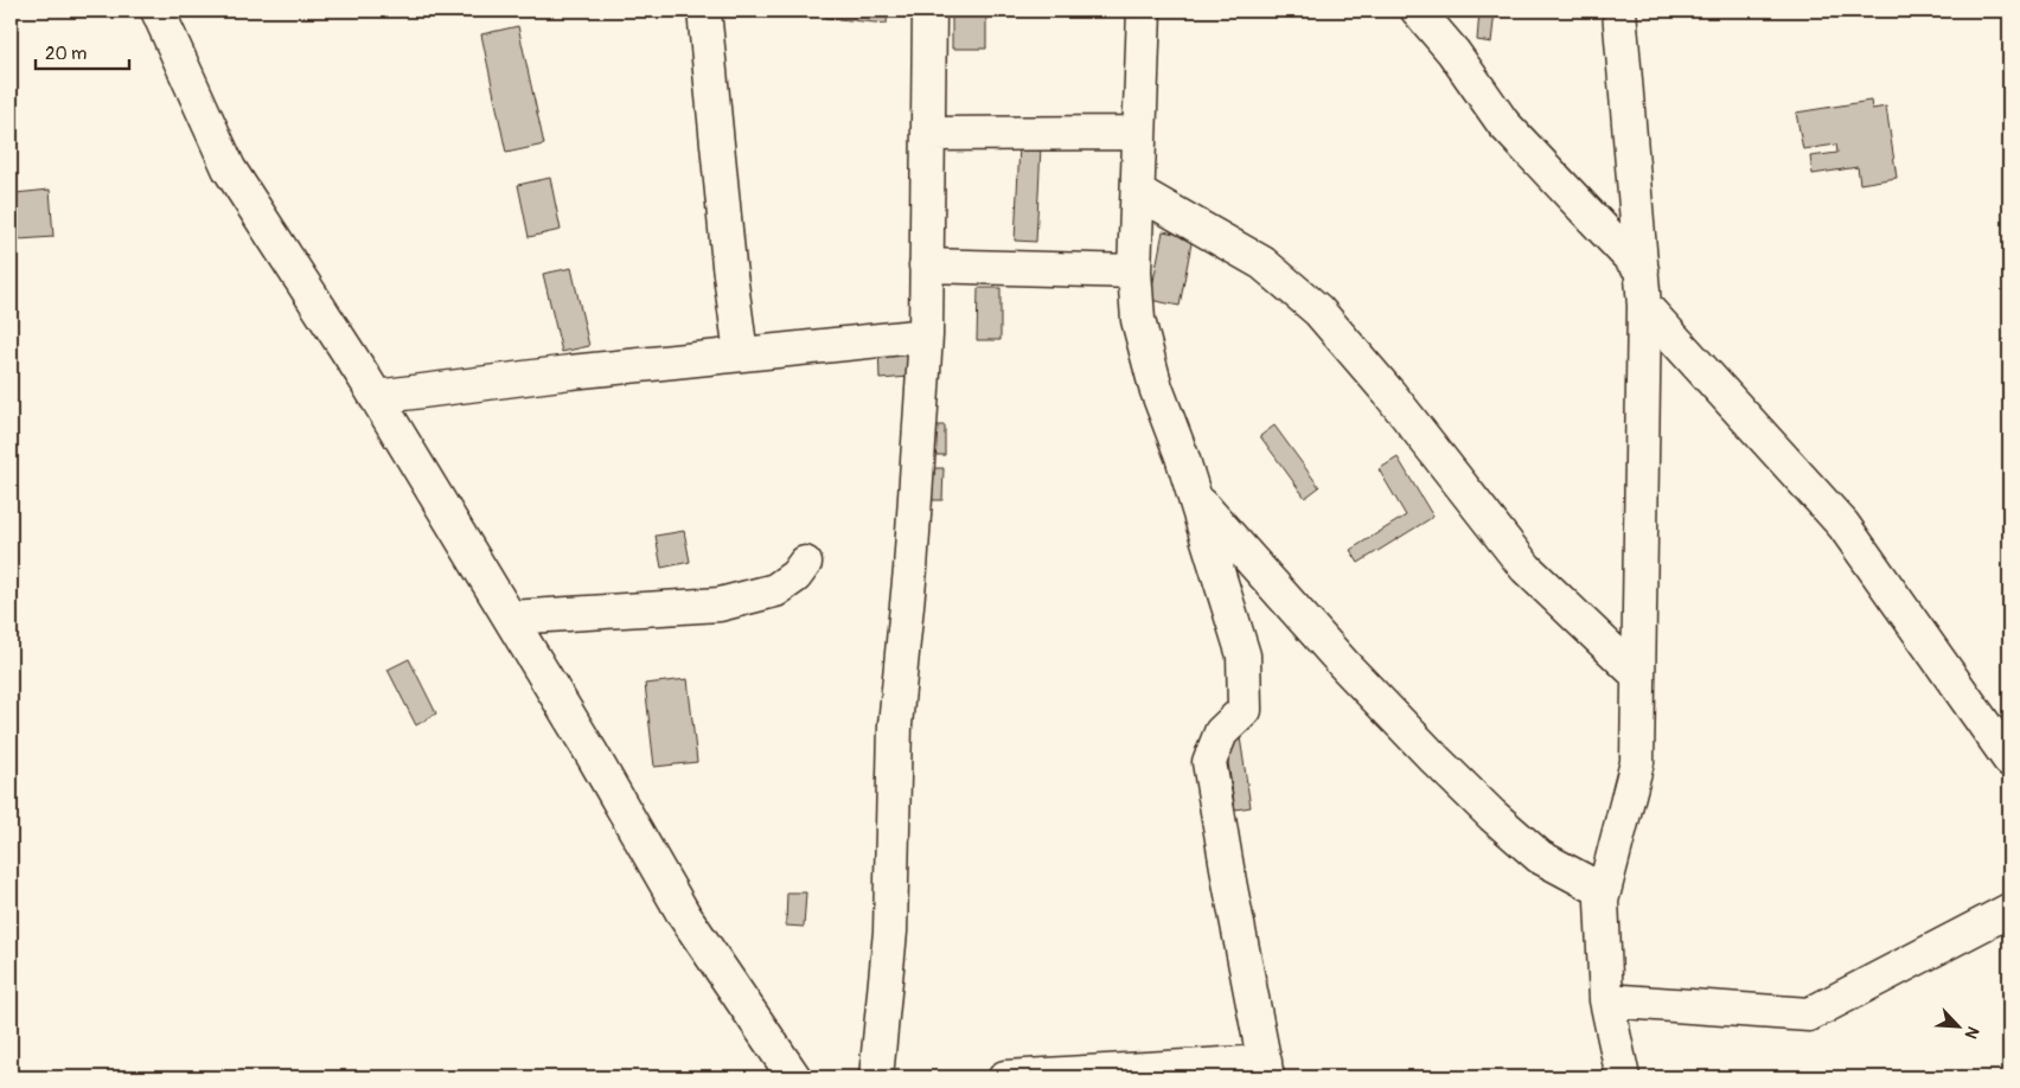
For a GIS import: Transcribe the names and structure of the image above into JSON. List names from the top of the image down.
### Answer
{
  "scale_bar": "20 m",
  "north": "bottom right"
}
